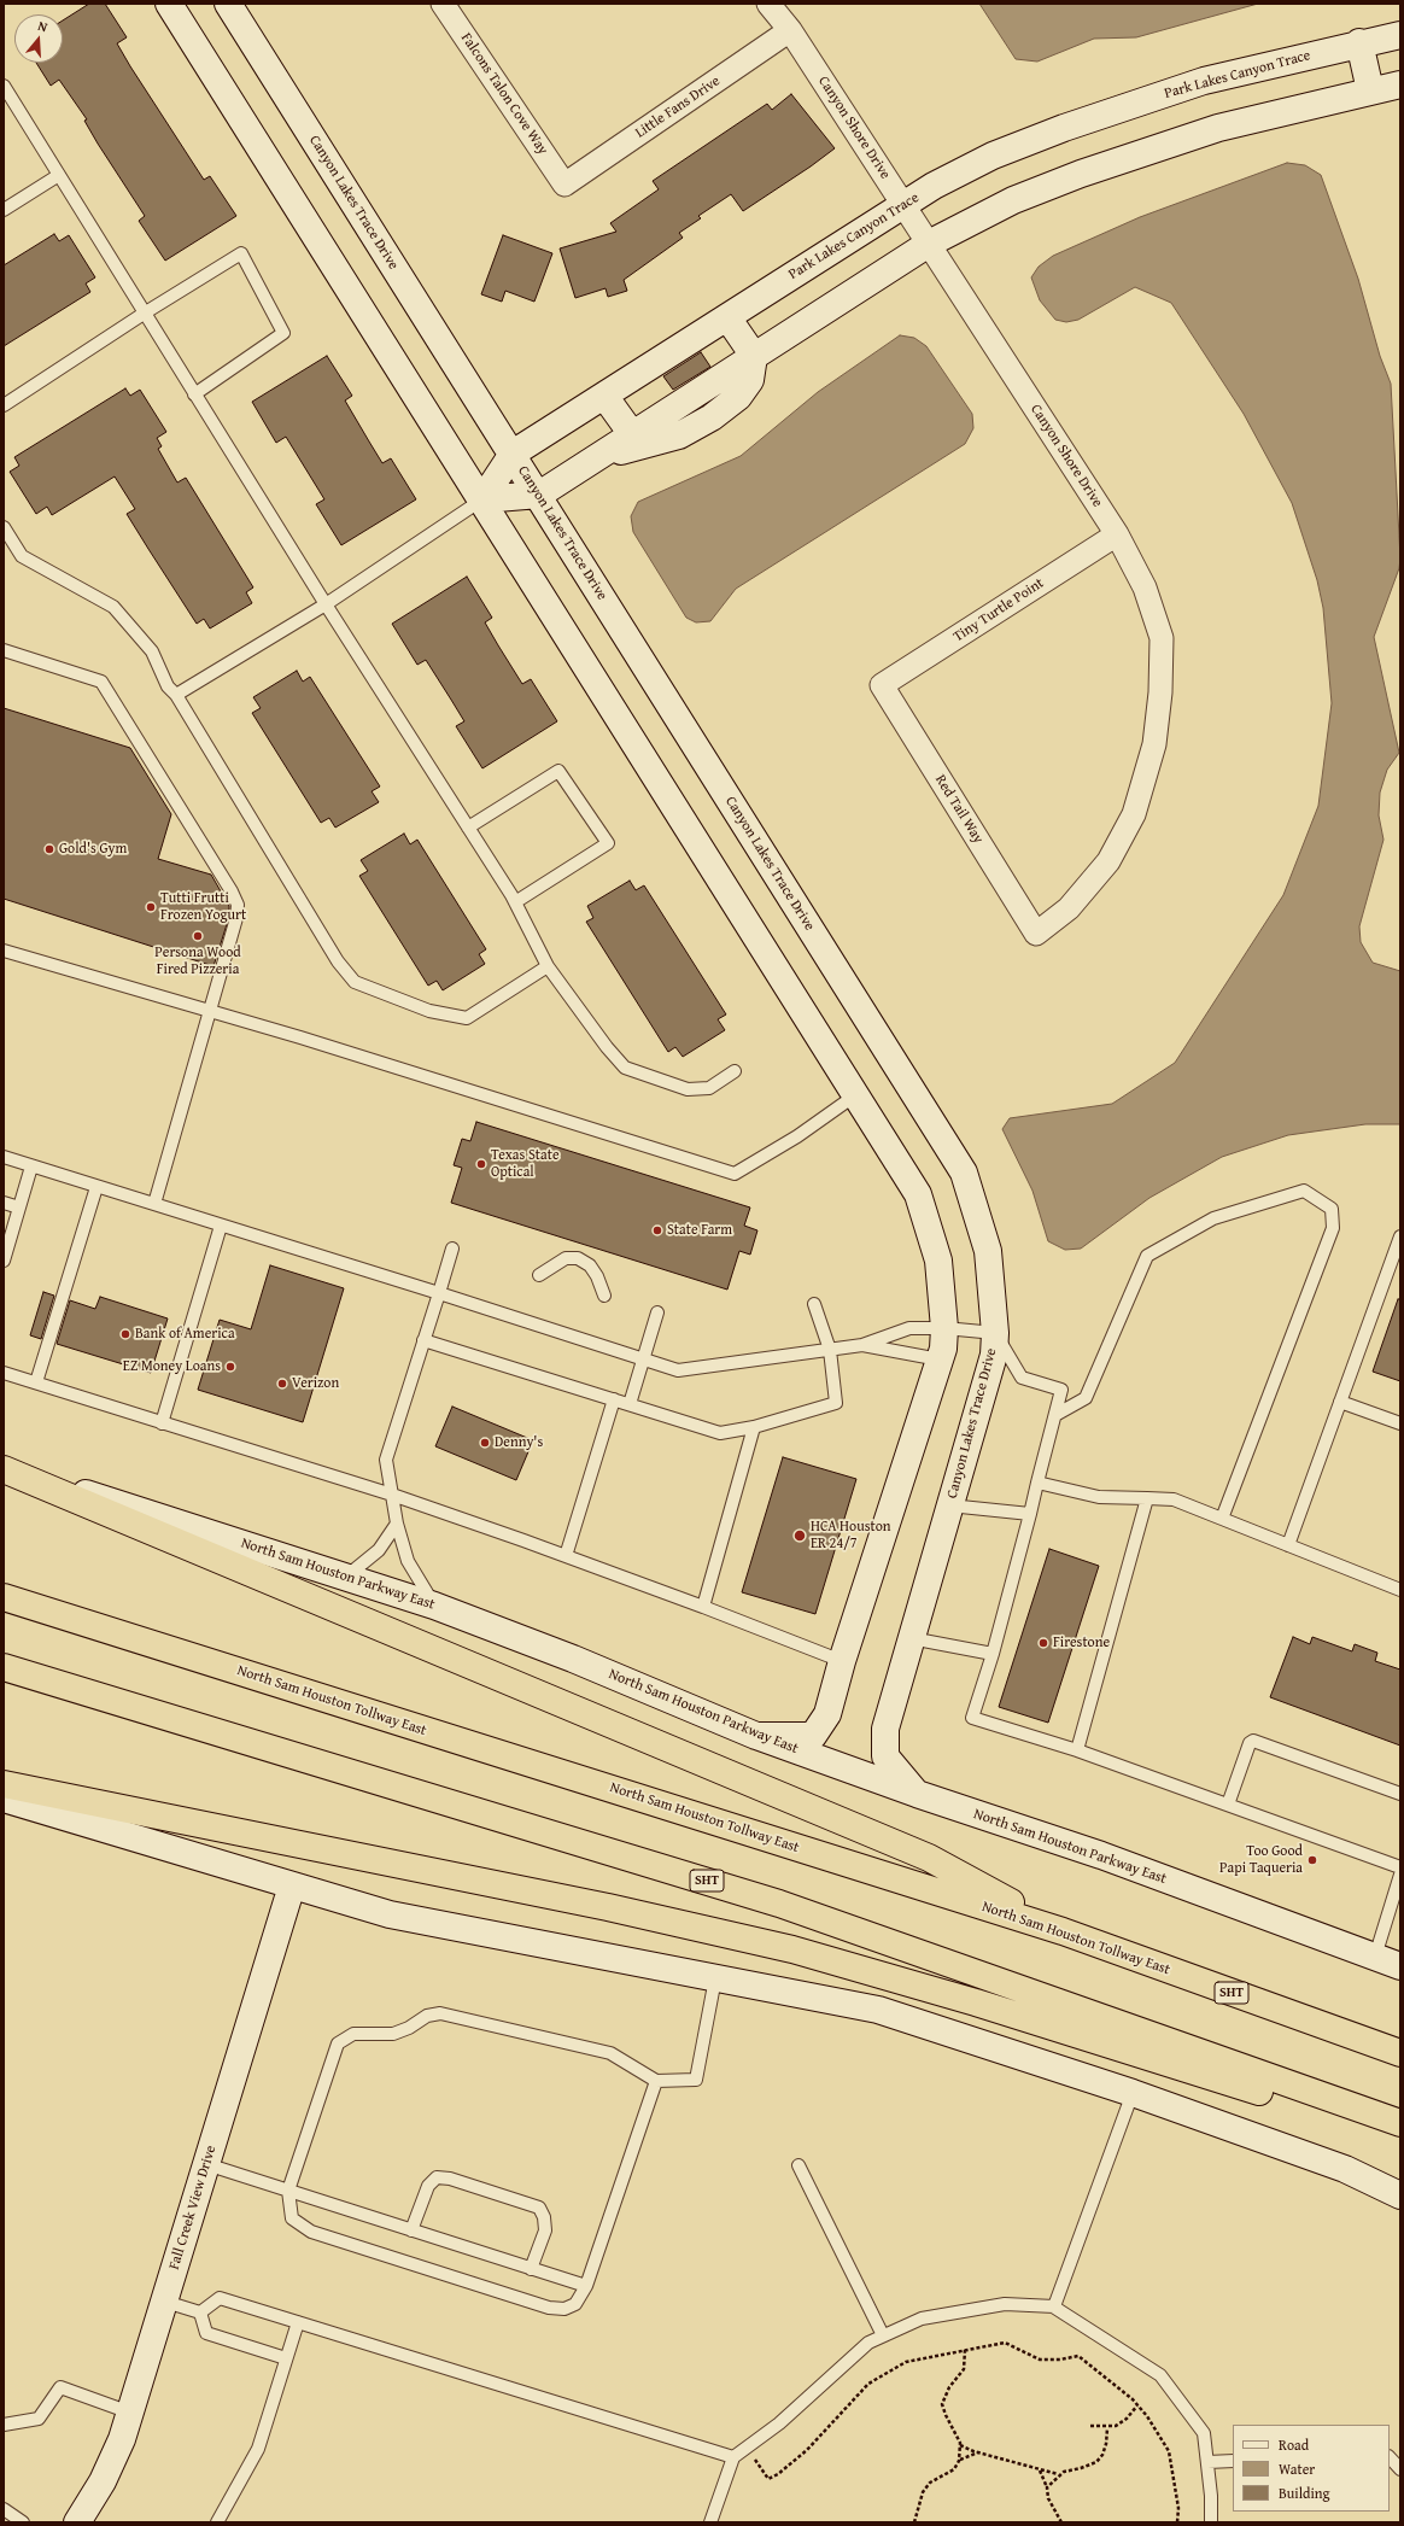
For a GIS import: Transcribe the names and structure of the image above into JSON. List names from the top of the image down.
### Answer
{
  "streets": {
    "highway": ["North Sam Houston Tollway East", "SHT"],
    "street": [
      "Park Lakes Canyon Trace",
      "Falcons Talon Cove Way",
      "Little Fans Drive",
      "Canyon Shore Drive",
      "Canyon Lakes Trace Drive",
      "Tiny Turtle Point",
      "Red Tail Way",
      "North Sam Houston Parkway East",
      "Fall Creek View Drive"
    ]
  },
  "crossings": [
    ["Park Lakes Canyon Trace", "Canyon Shore Drive"],
    ["Park Lakes Canyon Trace", "Canyon Lakes Trace Drive"],
    ["Falcons Talon Cove Way", "Little Fans Drive"],
    ["Little Fans Drive", "Canyon Shore Drive"],
    ["Canyon Shore Drive", "Tiny Turtle Point"],
    ["Canyon Shore Drive", "Red Tail Way"],
    ["Canyon Lakes Trace Drive", "North Sam Houston Parkway East"],
    ["Tiny Turtle Point", "Red Tail Way"]
  ],
  "places": [
    "Gold's Gym",
    "Tutti Frutti Frozen Yogurt",
    "Persona Wood Fired Pizzeria",
    "Texas State Optical",
    "State Farm",
    "Bank of America",
    "EZ Money Loans",
    "Verizon",
    "Denny's",
    "HCA Houston ER 24/7",
    "Firestone",
    "Too Good Papi Taqueria"
  ],
  "legend": ["Road", "Water", "Building"],
  "north": "top"
}
